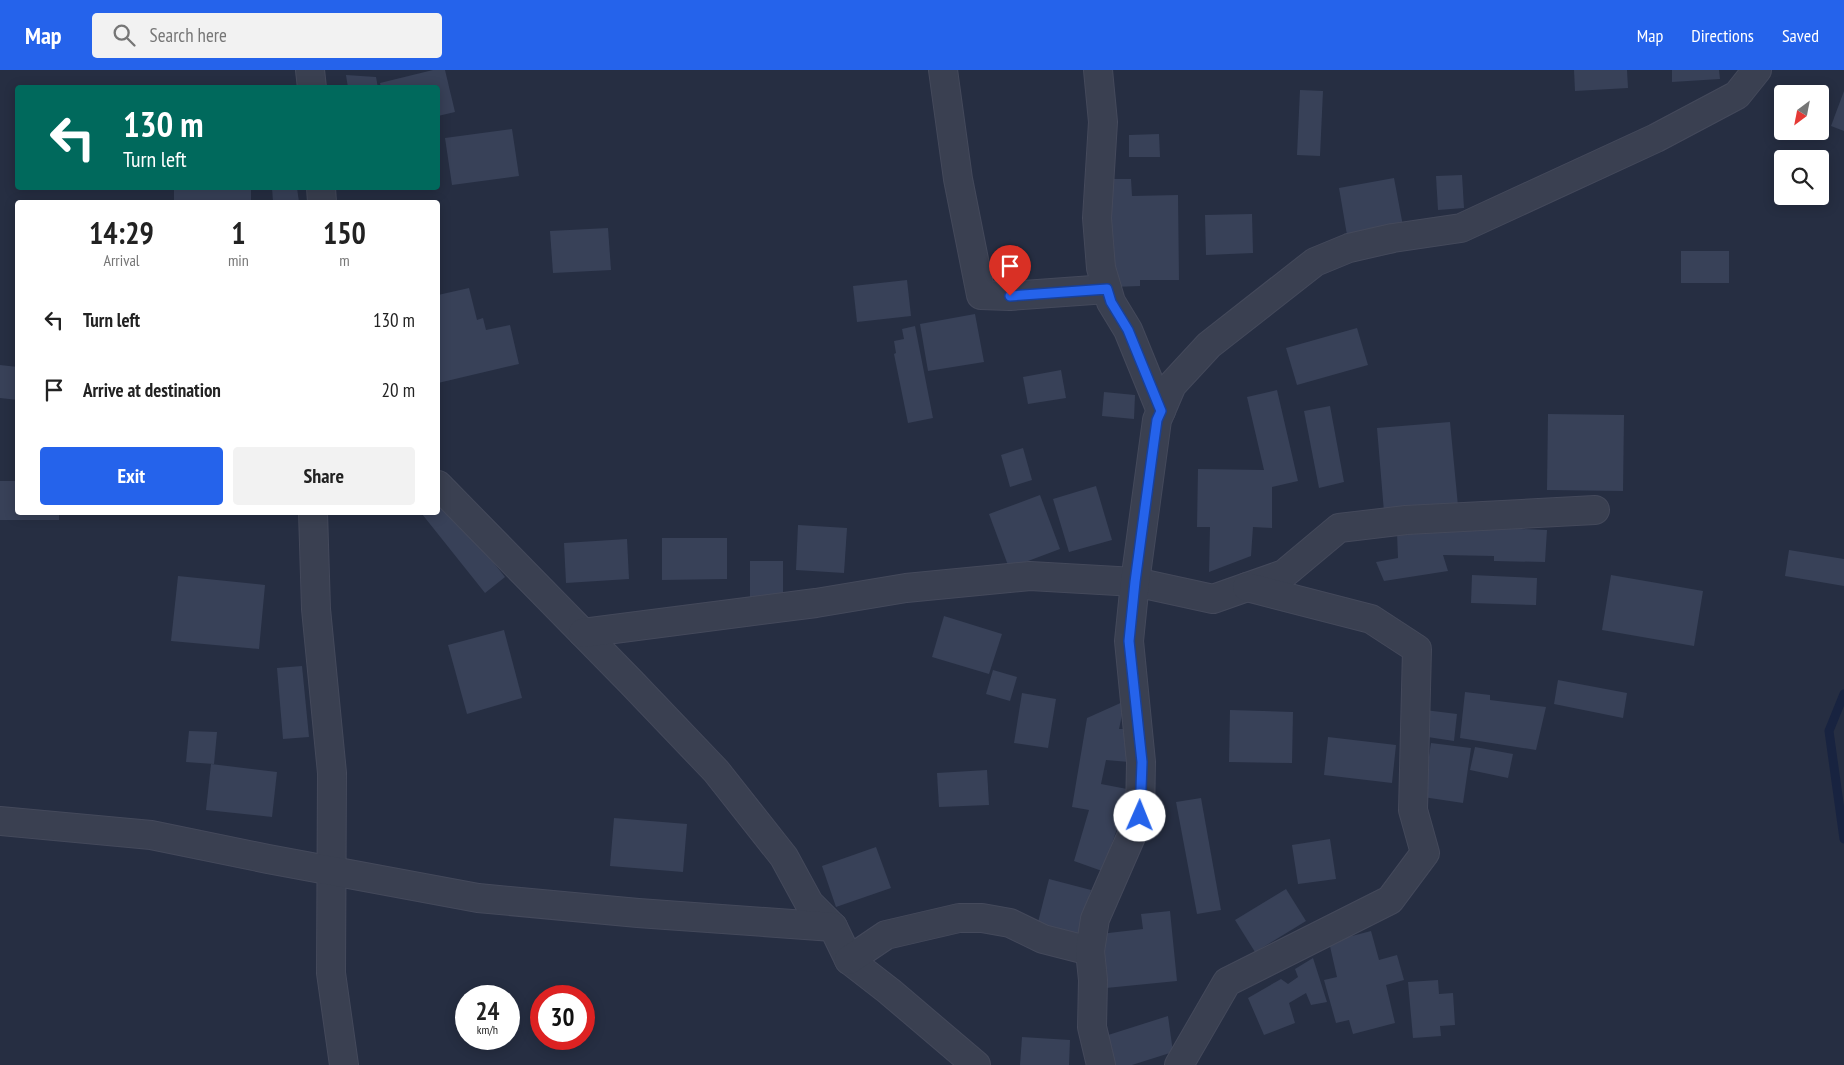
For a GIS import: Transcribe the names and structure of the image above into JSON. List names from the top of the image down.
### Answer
{
  "north": "bottom left",
  "page": {
    "header": "Map",
    "search": "Search here",
    "nav": ["Map", "Directions", "Saved"],
    "turn": ["130 m", "Turn left"],
    "eta": [
      "14:29",
      "Arrival",
      "1",
      "min",
      "150",
      "m"
    ],
    "list": [
      {
        "name": "Turn left",
        "value": "130 m"
      },
      {
        "name": "Arrive at destination",
        "value": "20 m"
      }
    ],
    "buttons": ["Exit", "Share"],
    "speed": "24 km/h",
    "limit": "30"
  }
}
